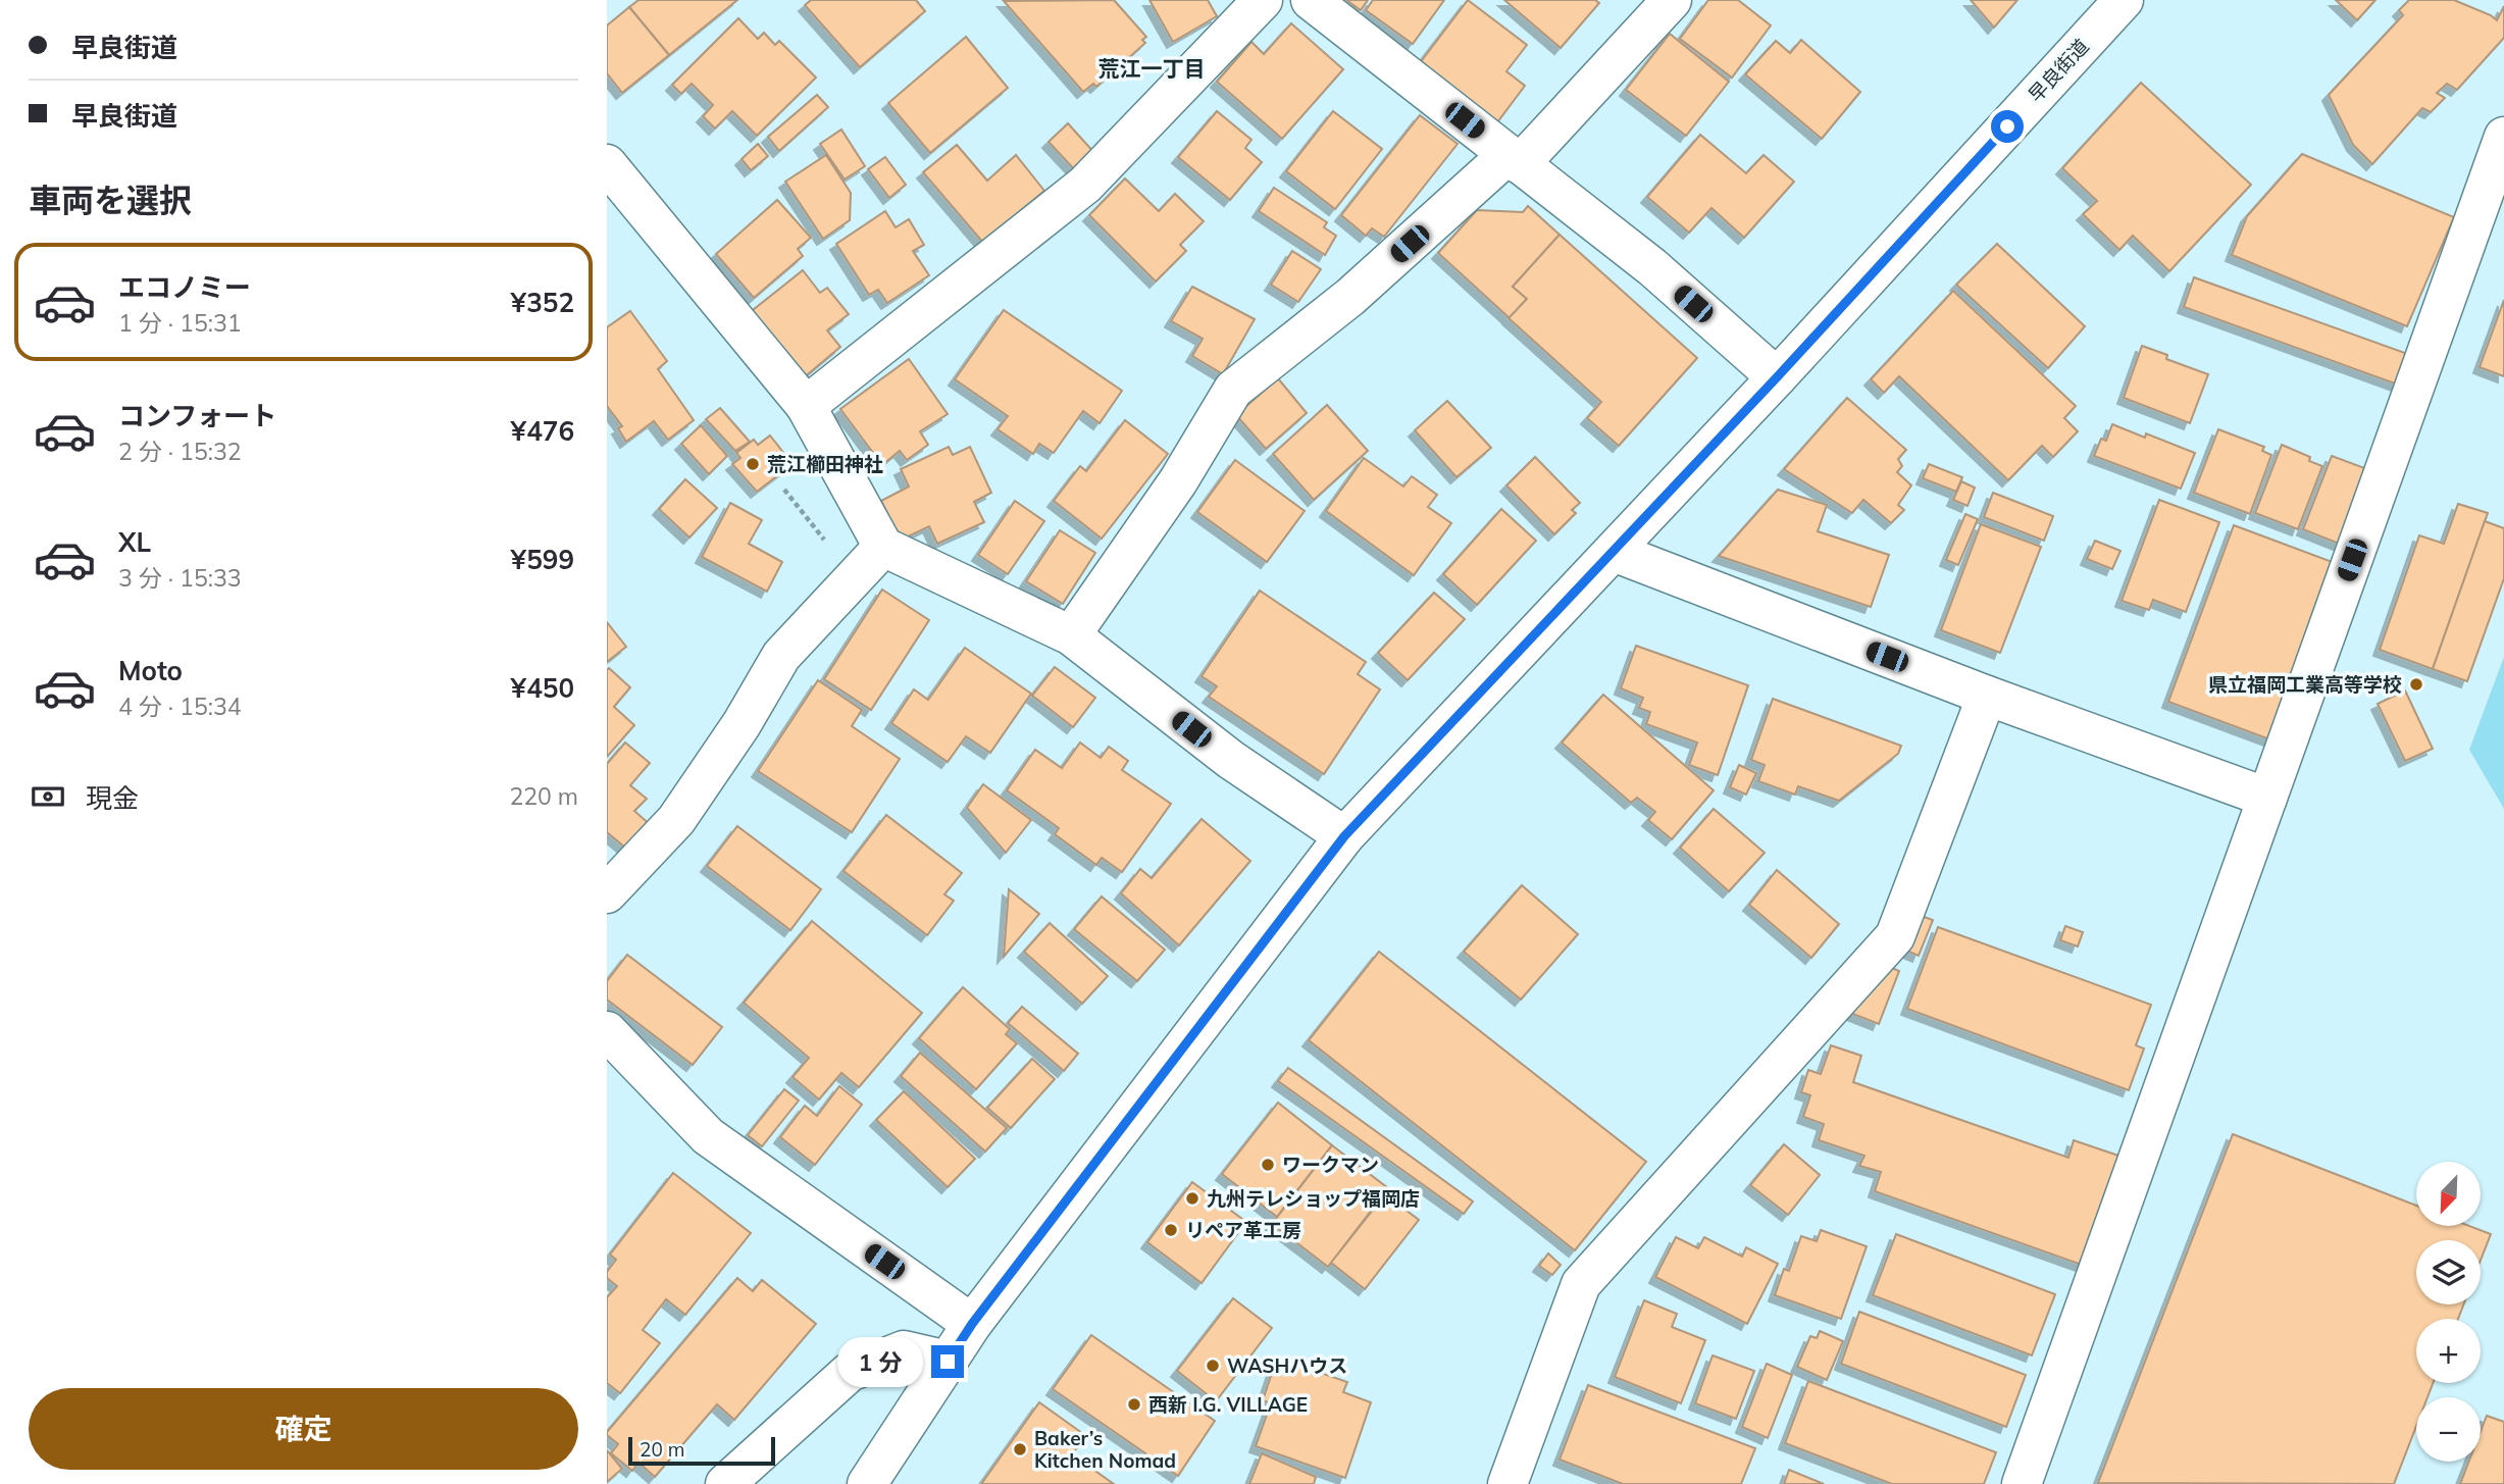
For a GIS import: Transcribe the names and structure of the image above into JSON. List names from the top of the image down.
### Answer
{
  "streets": {
    "street": ["早良街道"]
  },
  "districts": ["荒江一丁目"],
  "places": [
    "荒江櫛田神社",
    "県立福岡工業高等学校",
    "ワークマン",
    "九州テレショップ福岡店",
    "リペア革工房",
    "WASHハウス",
    "西新 I.G. VILLAGE",
    "Baker’s Kitchen Nomad"
  ],
  "scale_bar": "20 m",
  "north": "bottom left",
  "page": {
    "banner": ["早良街道", "早良街道"],
    "heading": "車両を選択",
    "list": [
      {
        "name": "エコノミー",
        "note": "1 分 · 15:31",
        "value": "¥352"
      },
      {
        "name": "コンフォート",
        "note": "2 分 · 15:32",
        "value": "¥476"
      },
      {
        "name": "XL",
        "note": "3 分 · 15:33",
        "value": "¥599"
      },
      {
        "name": "Moto",
        "note": "4 分 · 15:34",
        "value": "¥450"
      }
    ],
    "pay": ["現金", "220 m"],
    "map_buttons": ["+", "−"],
    "bubble": "1 分",
    "buttons": "確定",
    "scale": "20 m"
  }
}
